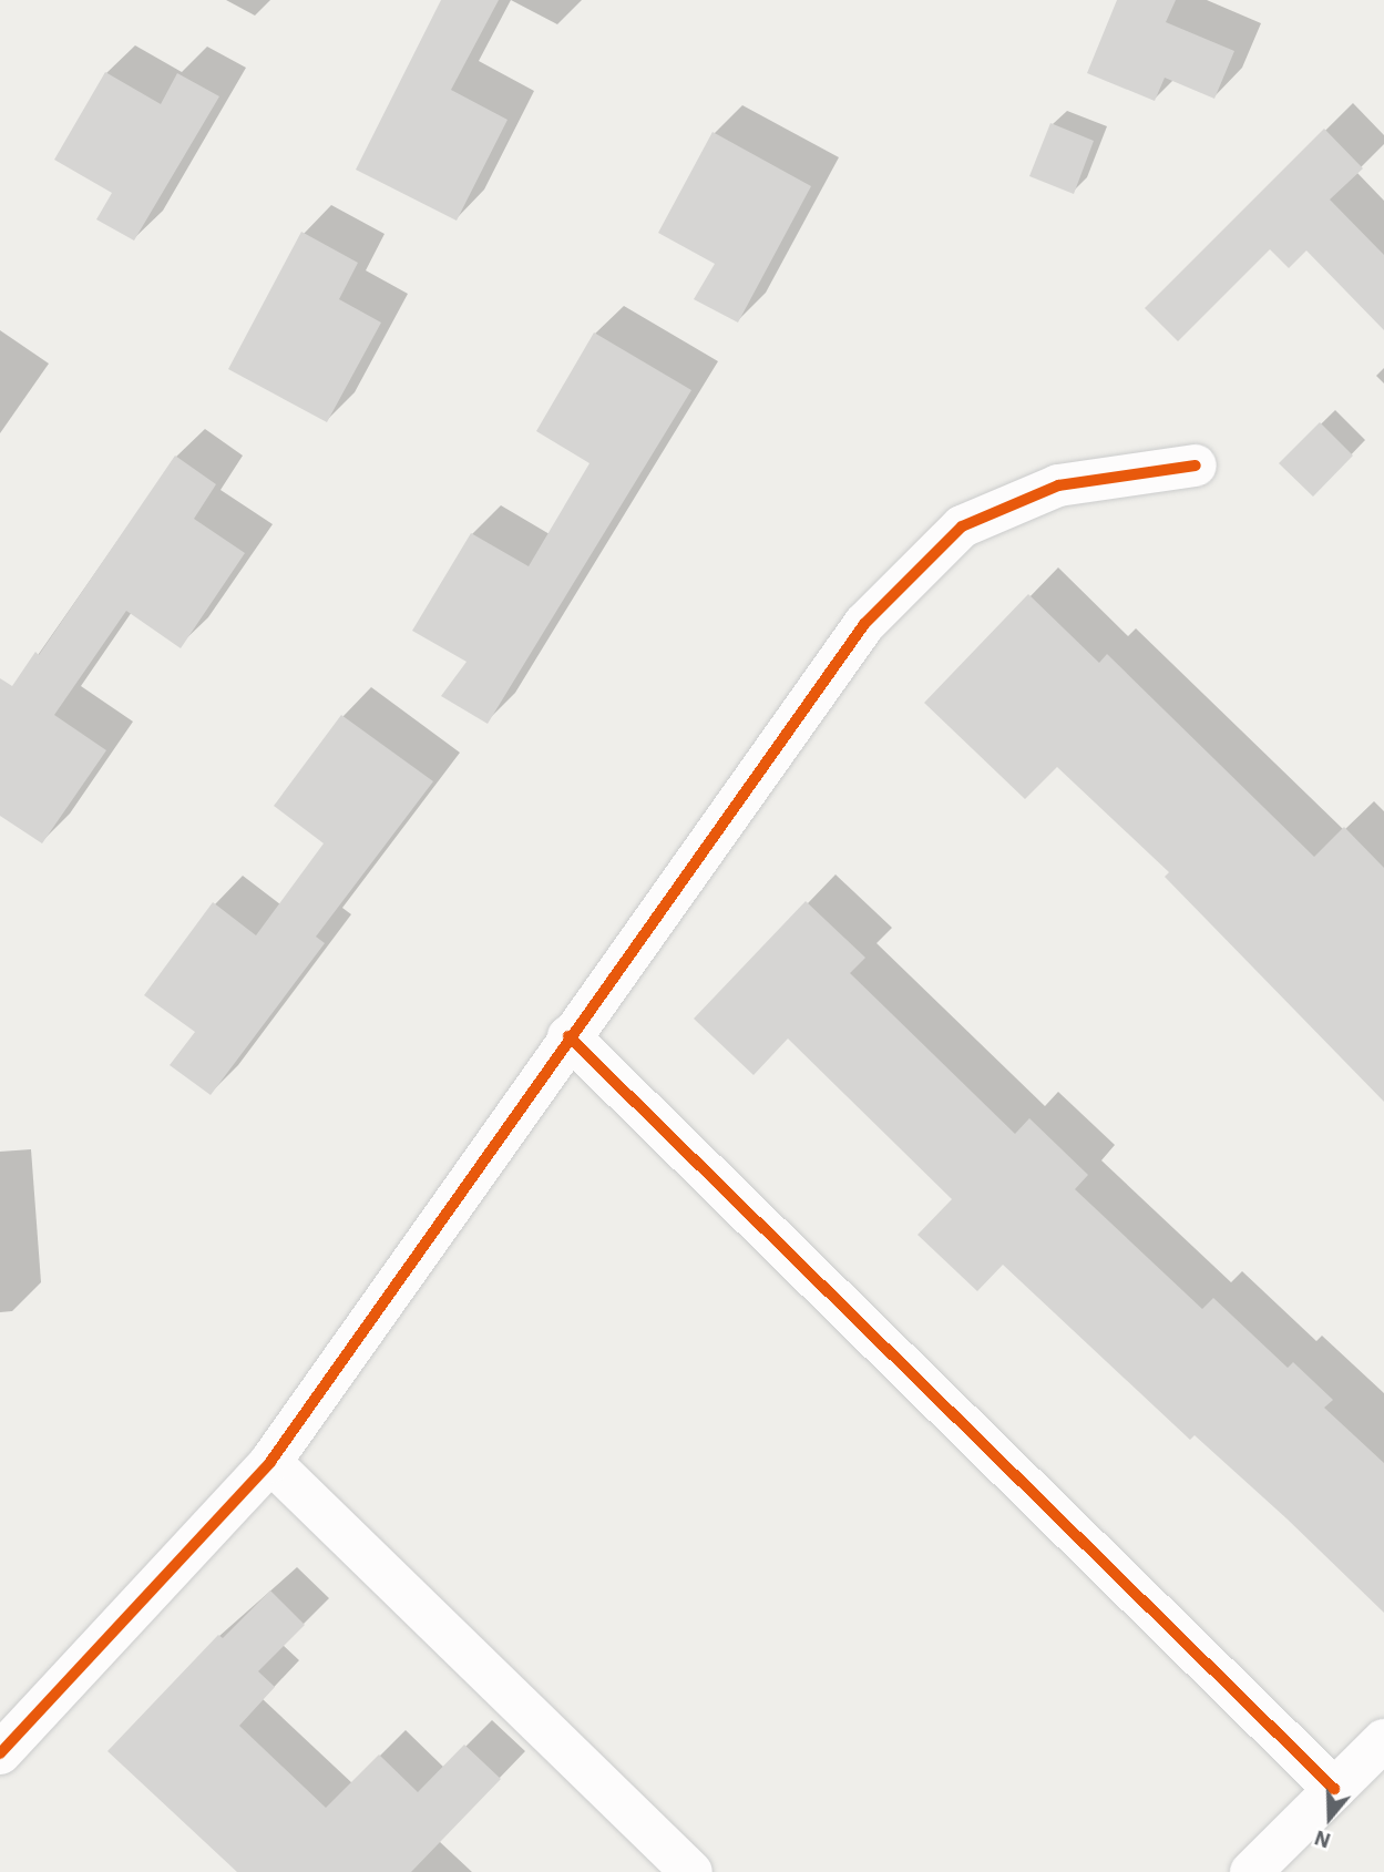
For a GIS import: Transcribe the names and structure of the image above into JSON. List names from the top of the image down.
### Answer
{
  "north": "bottom"
}
